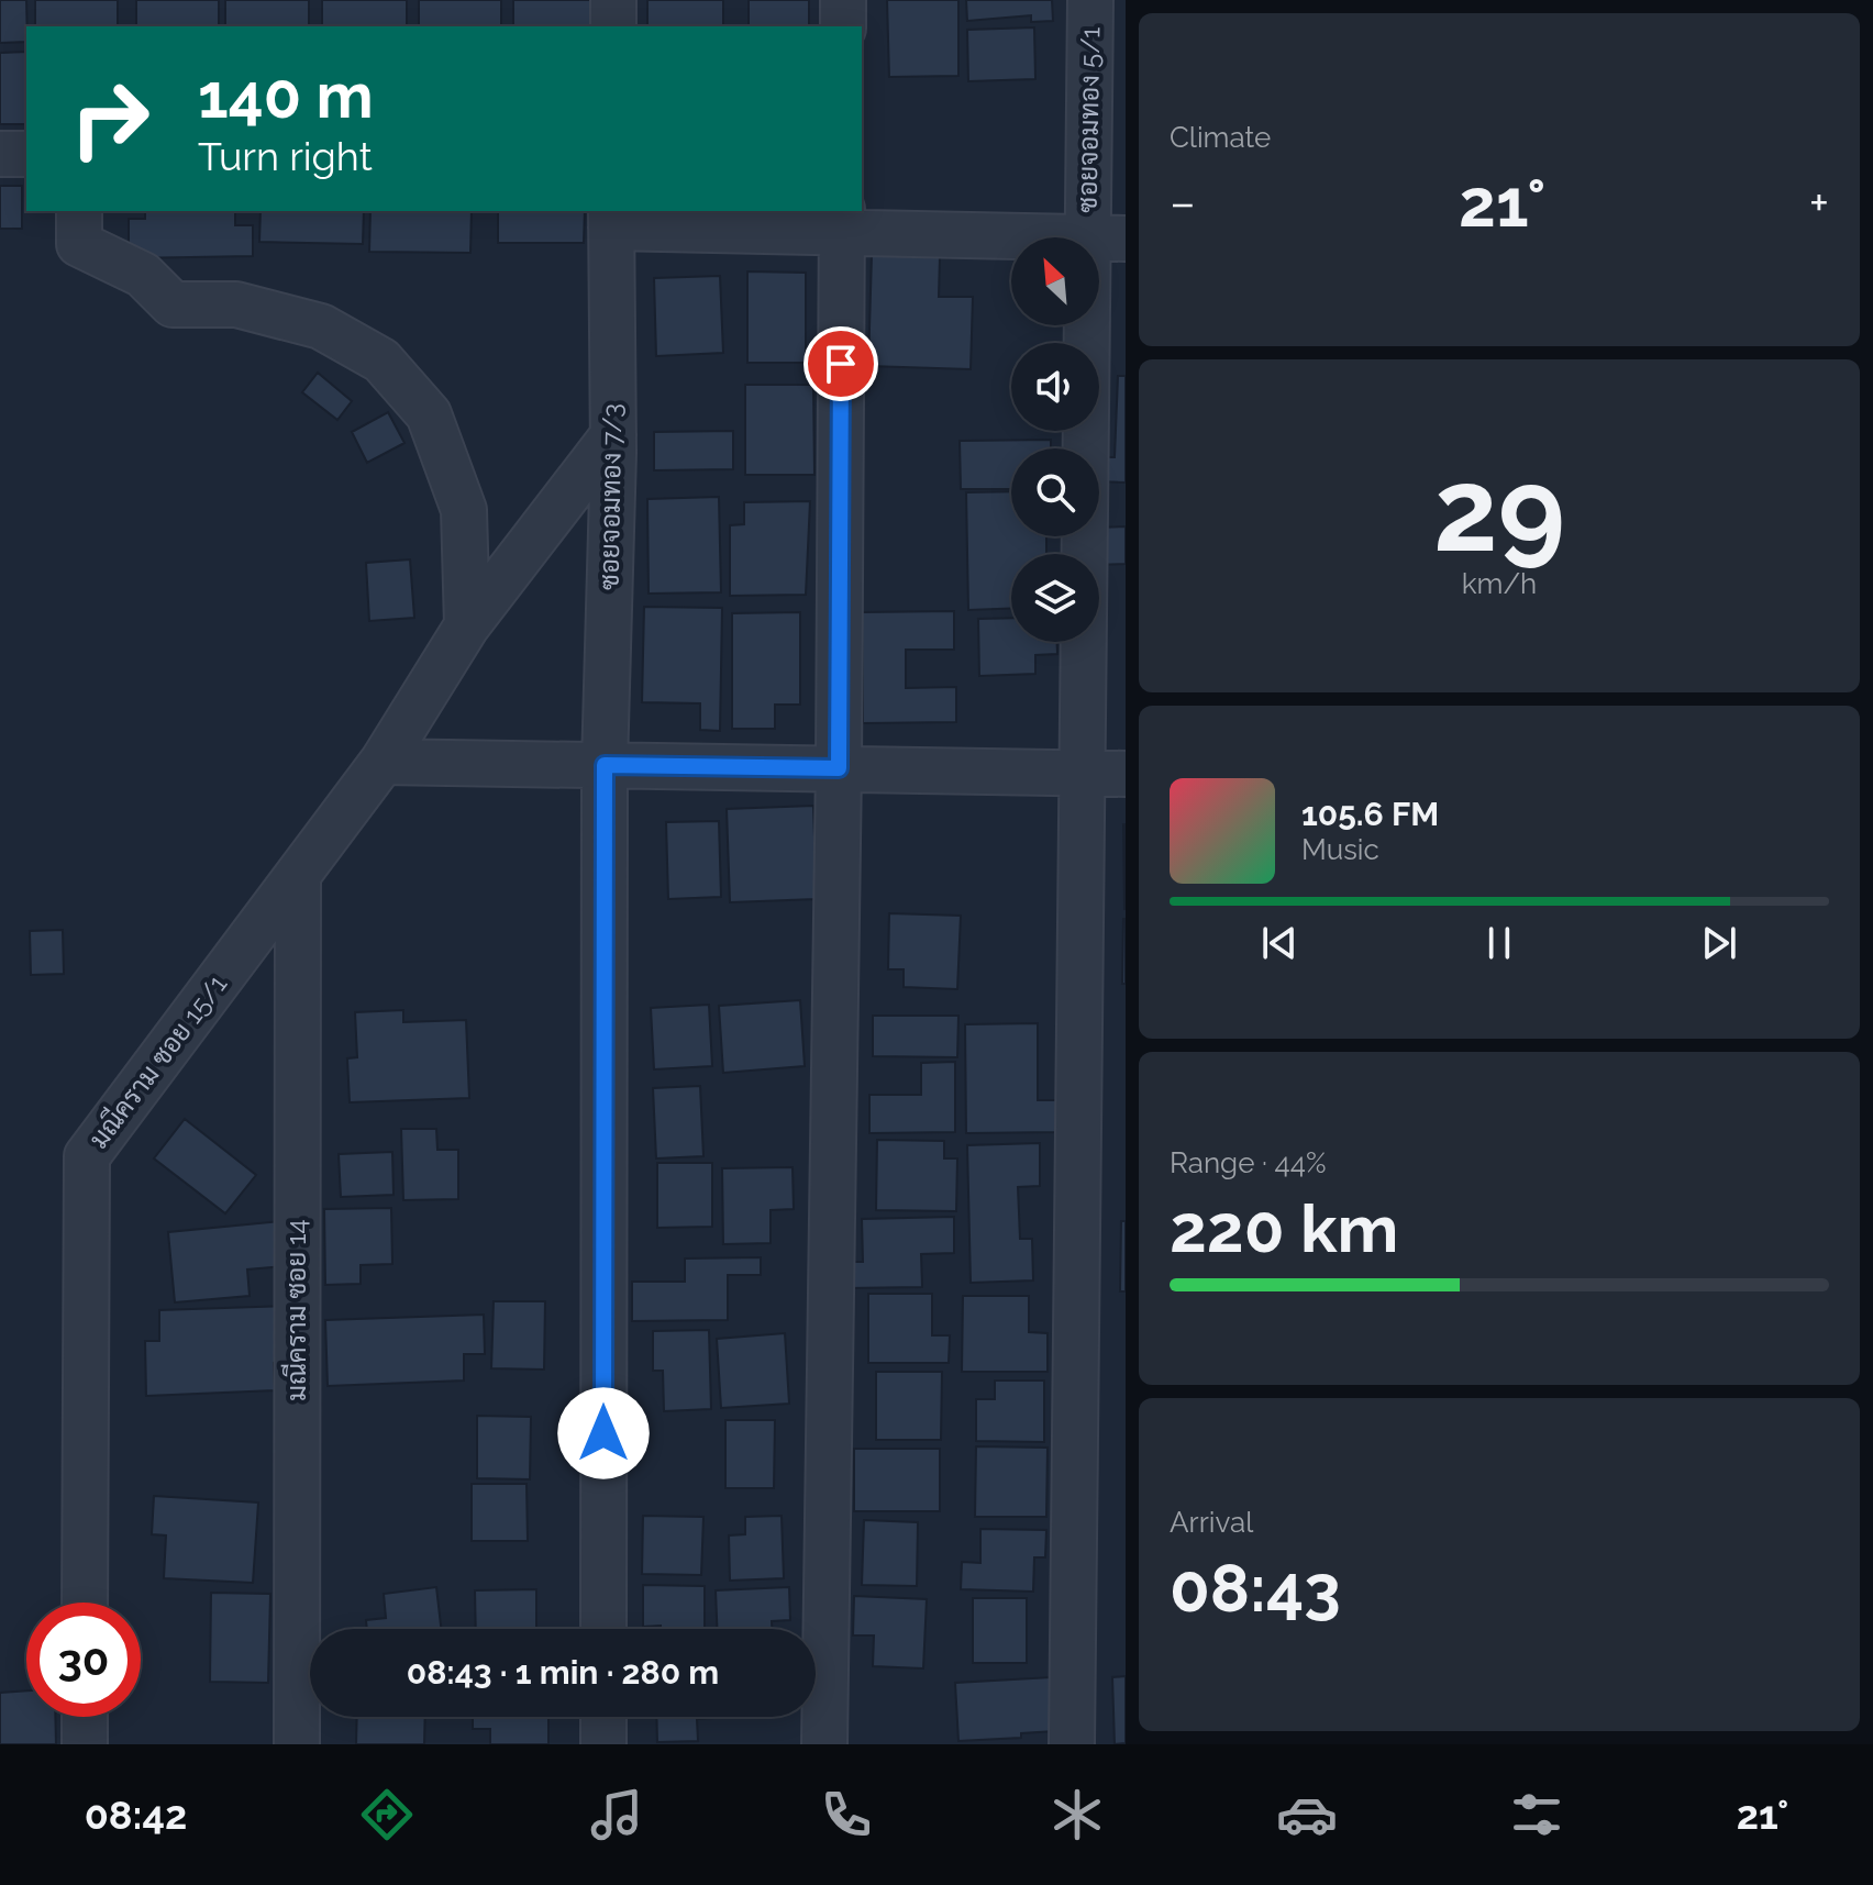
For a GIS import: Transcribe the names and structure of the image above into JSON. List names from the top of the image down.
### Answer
{
  "streets": {
    "street": [
      "ซอยจอมทอง 5/1",
      "ซอยจอมทอง 7/3",
      "มณีคราม ซอย 15/1",
      "มณีคราม ซอย 14"
    ]
  },
  "crossings": [
    ["ซอยจอมทอง 7/3", "มณีคราม ซอย 15/1"],
    ["มณีคราม ซอย 15/1", "มณีคราม ซอย 14"]
  ],
  "north": "top left",
  "page": {
    "tile": [
      "Climate",
      ["29", "km/h"],
      ["Range · 44%", "220 km"],
      ["Arrival", "08:43"]
    ],
    "turn": ["140 m", "Turn right"],
    "heat": ["−", "21°", "+"],
    "song": ["105.6 FM", "Music"],
    "limit": "30",
    "trip": "08:43 · 1 min · 280 m",
    "tabs": ["08:42", "21°"]
  }
}
